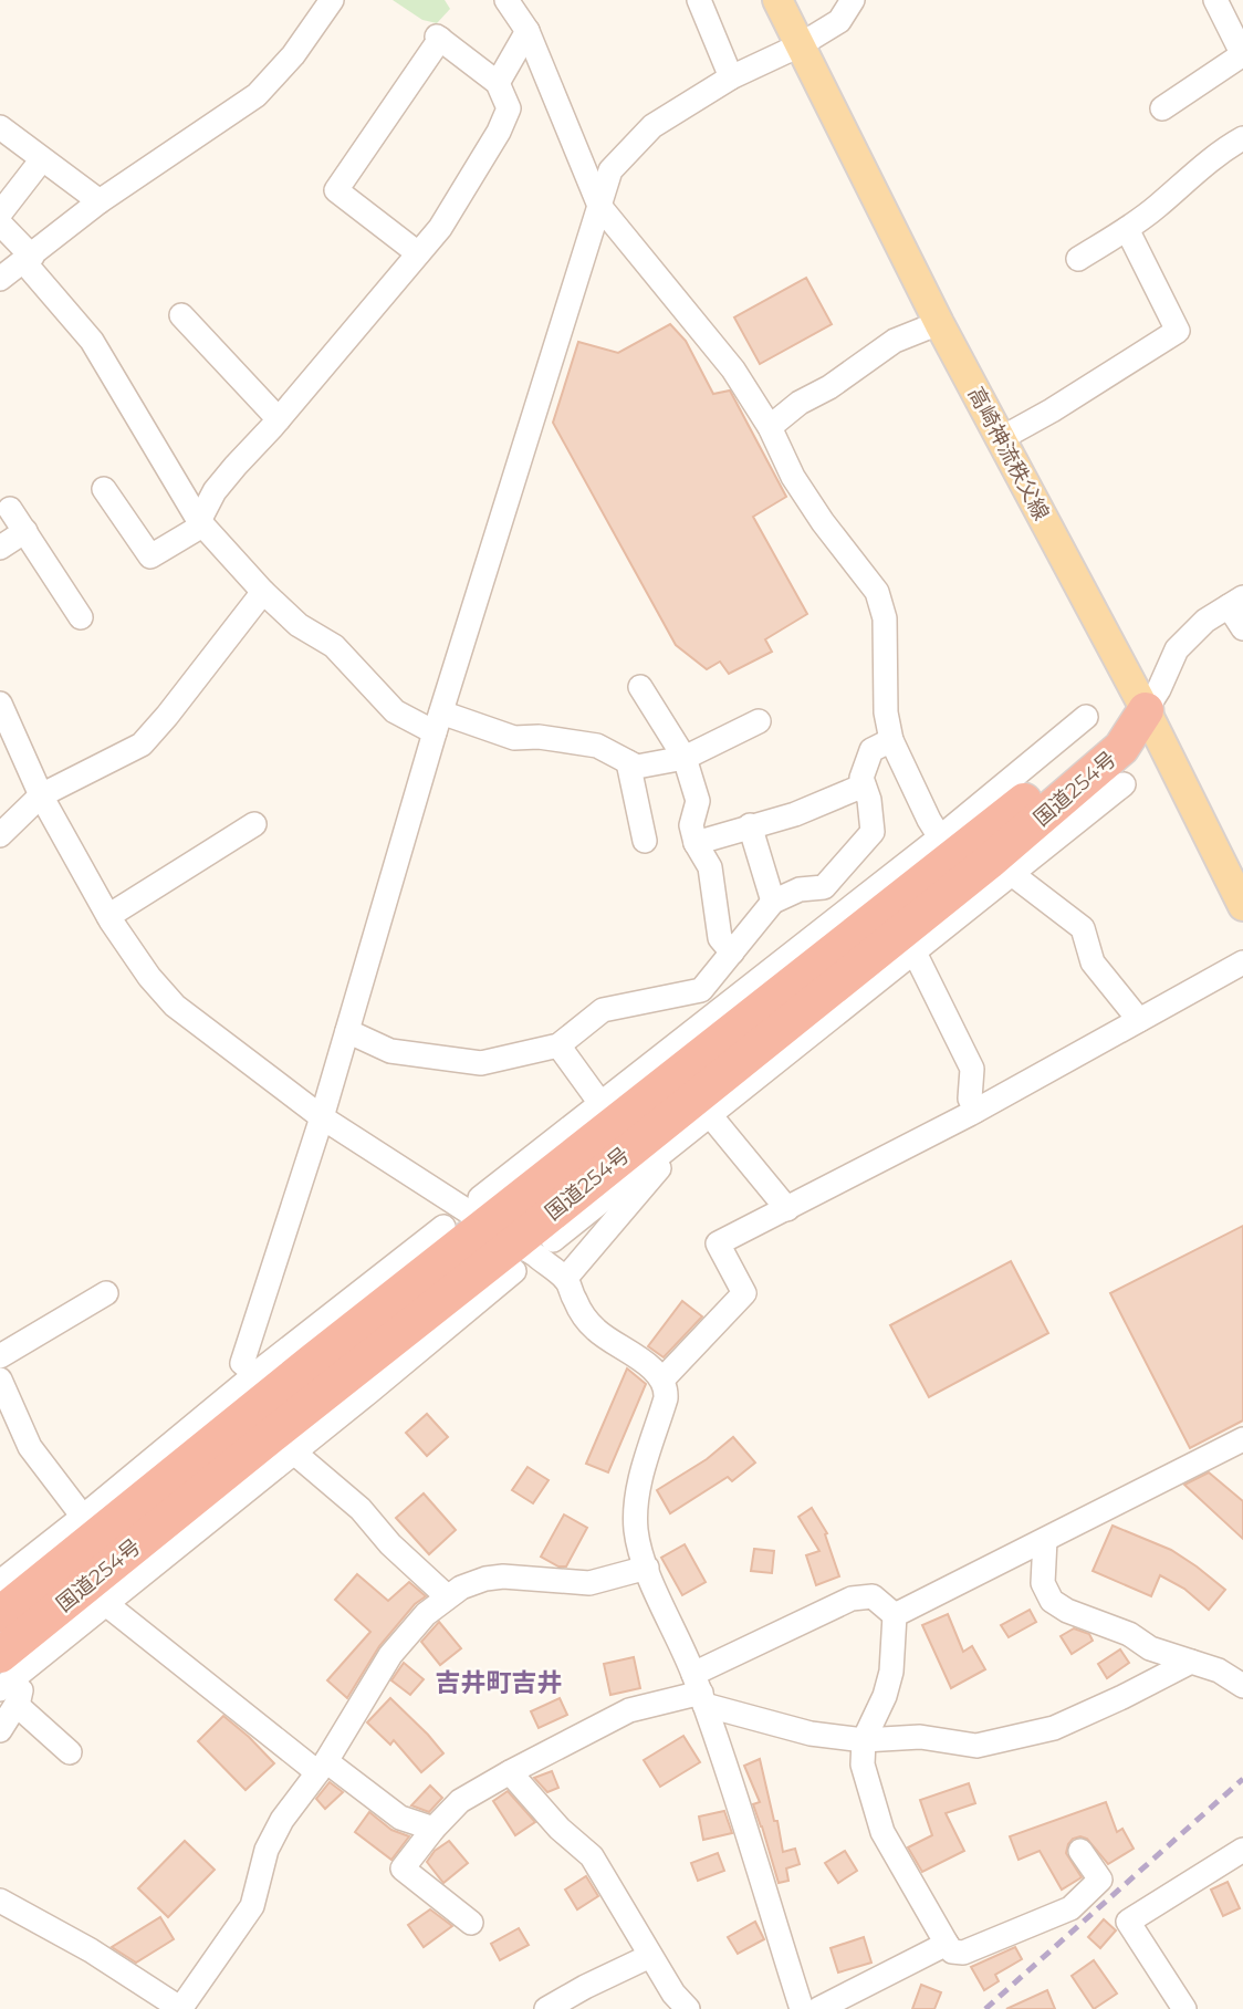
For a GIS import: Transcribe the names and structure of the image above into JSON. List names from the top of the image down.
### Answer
{
  "streets": {
    "highway": ["国道254号"],
    "main road": ["高崎神流秩父線"]
  },
  "crossings": [
    ["高崎神流秩父線", "国道254号"]
  ],
  "districts": ["吉井町吉井"]
}
